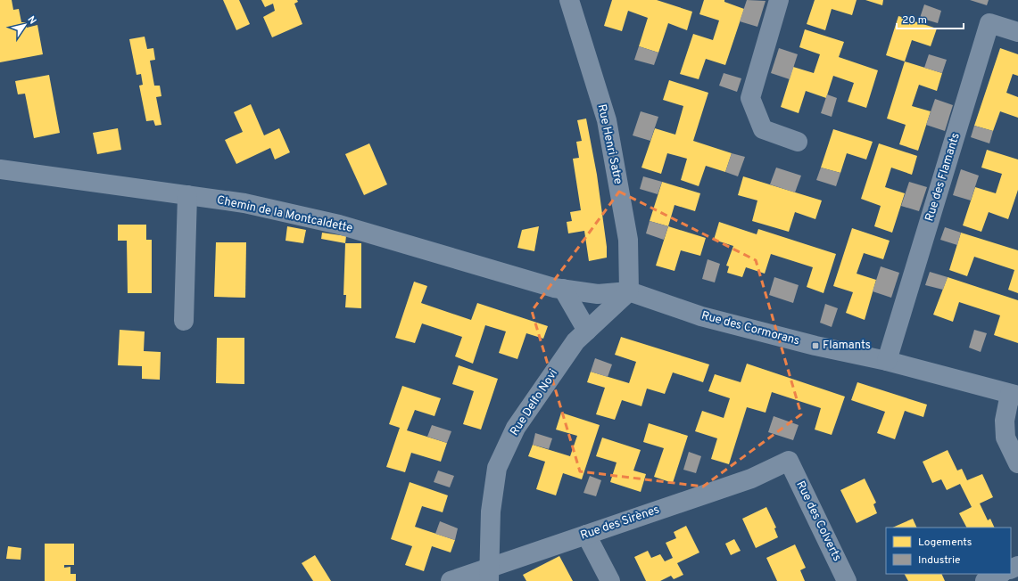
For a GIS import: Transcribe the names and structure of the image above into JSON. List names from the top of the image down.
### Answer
{
  "streets": {
    "street": [
      "Rue Henri Satre",
      "Rue des Flamants",
      "Chemin de la Montcaldette",
      "Rue des Cormorans",
      "Rue Delfo Novi",
      "Rue des Colverts",
      "Rue des Sirènes"
    ]
  },
  "crossings": [
    ["Rue Henri Satre", "Chemin de la Montcaldette"],
    ["Rue Henri Satre", "Rue des Cormorans"],
    ["Rue Henri Satre", "Rue Delfo Novi"],
    ["Rue des Flamants", "Rue des Cormorans"],
    ["Chemin de la Montcaldette", "Rue des Cormorans"],
    ["Chemin de la Montcaldette", "Rue Delfo Novi"],
    ["Rue des Cormorans", "Rue Delfo Novi"],
    ["Rue Delfo Novi", "Rue des Sirènes"],
    ["Rue des Colverts", "Rue des Sirènes"]
  ],
  "places": {
    "transit": ["Flamants"]
  },
  "legend": ["Logements", "Industrie"],
  "scale_bar": "20 m",
  "north": "top right"
}
